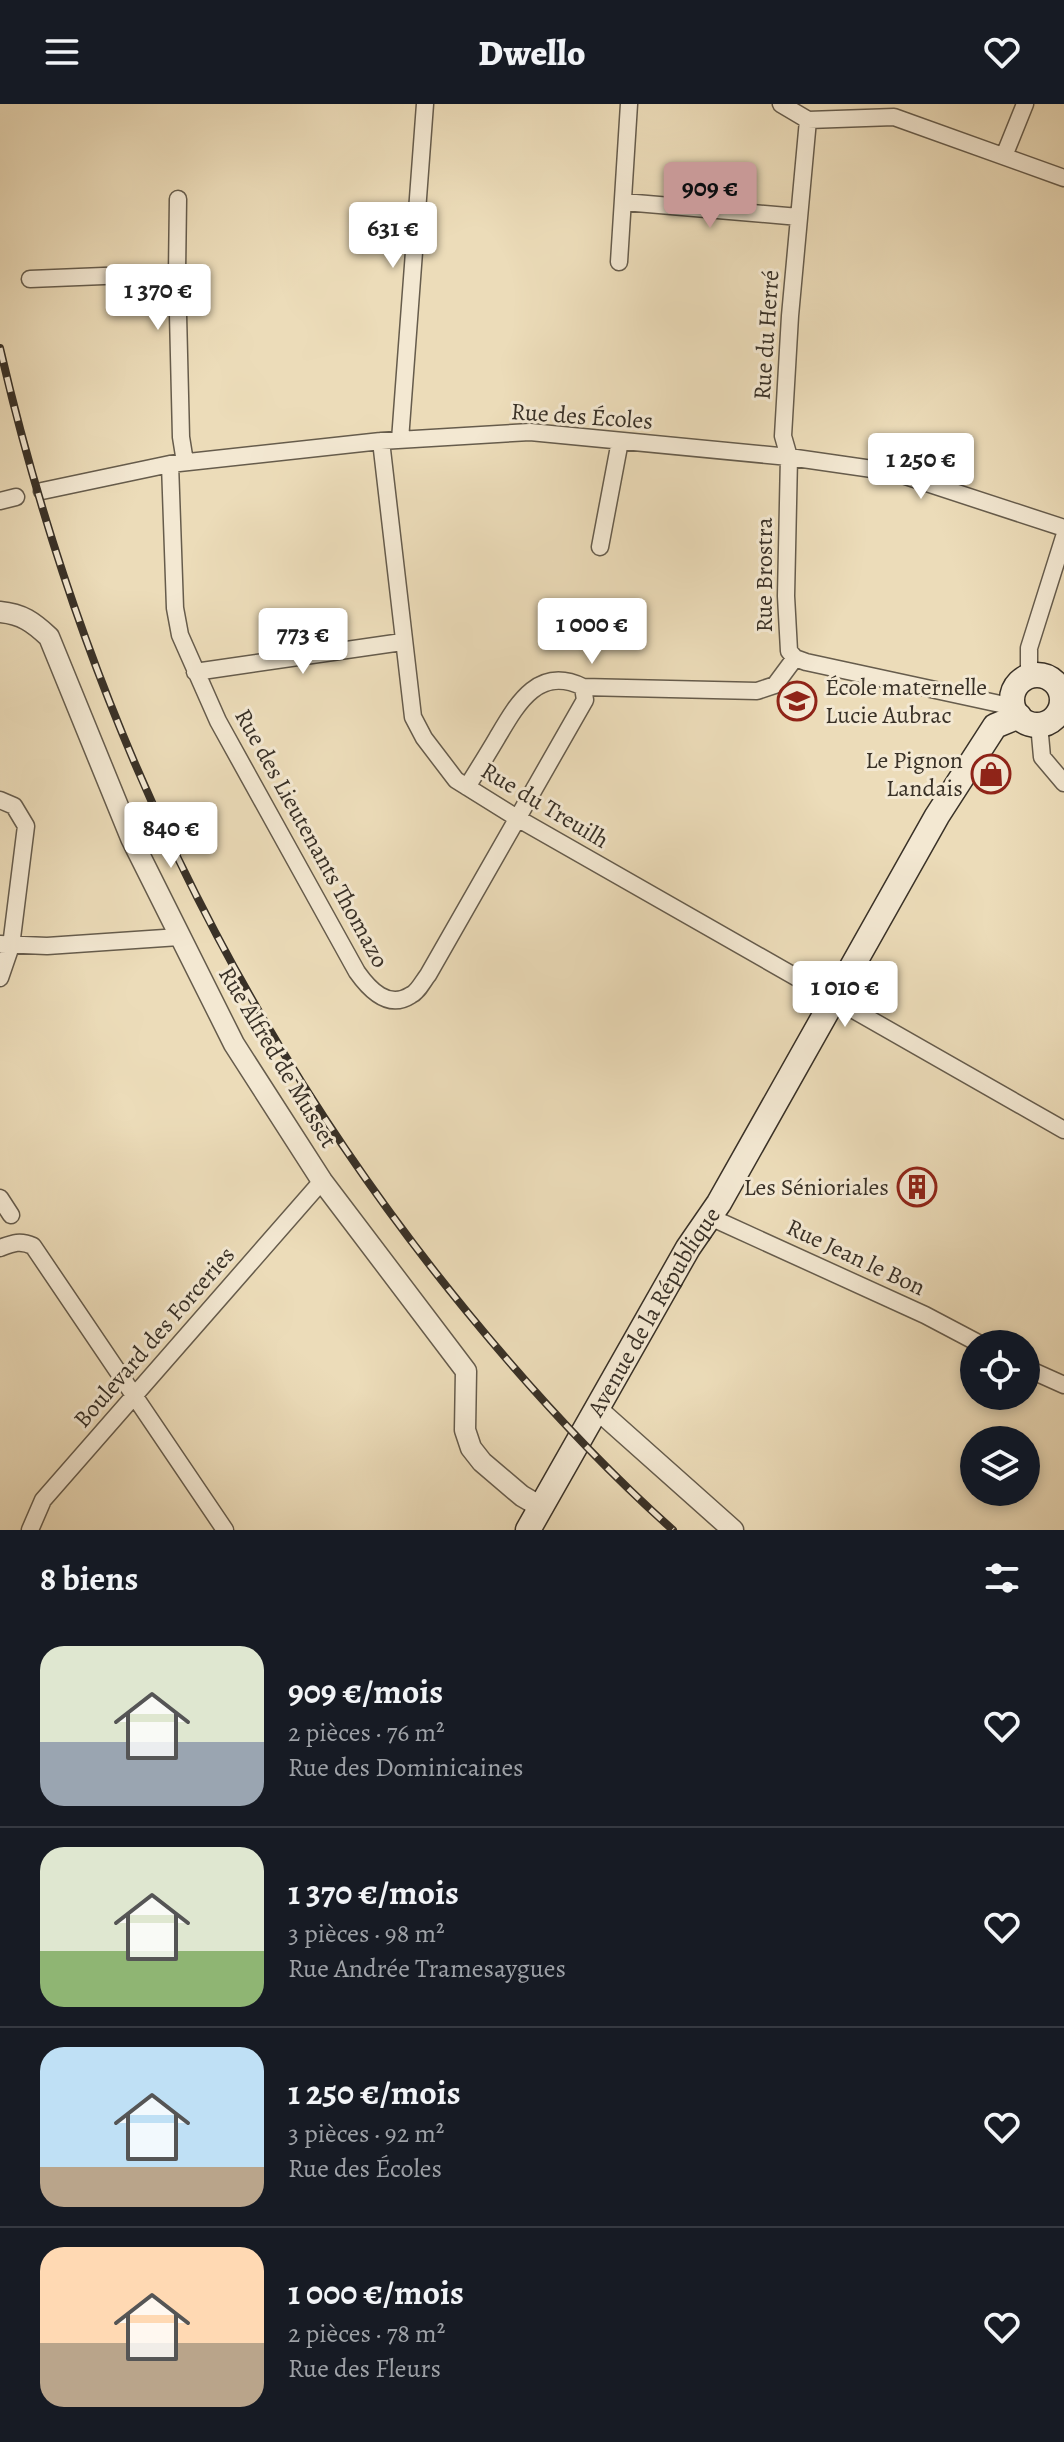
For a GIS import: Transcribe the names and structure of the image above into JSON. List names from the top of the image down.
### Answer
{
  "streets": {
    "main road": ["Avenue de la République"],
    "street": [
      "Rue du Herré",
      "Rue des Écoles",
      "Rue Brostra",
      "Rue du Treuilh",
      "Rue des Lieutenants Thomazo",
      "Rue Alfred de Musset",
      "Rue Jean le Bon",
      "Boulevard des Forceries"
    ]
  },
  "crossings": [
    ["Rue du Herré", "Rue des Écoles"],
    ["Rue du Herré", "Rue Brostra"],
    ["Rue des Écoles", "Rue Brostra"],
    ["Rue des Écoles", "Rue du Treuilh"],
    ["Rue des Écoles", "Rue des Lieutenants Thomazo"],
    ["Rue Brostra", "Avenue de la République"],
    ["Rue du Treuilh", "Rue des Lieutenants Thomazo"],
    ["Rue du Treuilh", "Avenue de la République"],
    ["Rue Alfred de Musset", "Avenue de la République"],
    ["Rue Alfred de Musset", "Boulevard des Forceries"],
    ["Rue Jean le Bon", "Avenue de la République"]
  ],
  "places": {
    "school or university": ["École maternelle Lucie Aubrac"],
    "shop": ["Le Pignon Landais"],
    "building": ["Les Sénioriales"]
  },
  "page": {
    "header": "Dwello",
    "price": [
      "909 €",
      "631 €",
      "1 370 €",
      "1 250 €",
      "1 000 €",
      "773 €",
      "840 €",
      "1 010 €"
    ],
    "heading": "8 biens",
    "list": [
      {
        "name": "909 €/mois",
        "note": "2 pièces · 76 m² · Rue des Dominicaines"
      },
      {
        "name": "1 370 €/mois",
        "note": "3 pièces · 98 m² · Rue Andrée Tramesaygues"
      },
      {
        "name": "1 250 €/mois",
        "note": "3 pièces · 92 m² · Rue des Écoles"
      },
      {
        "name": "1 000 €/mois",
        "note": "2 pièces · 78 m² · Rue des Fleurs"
      }
    ]
  }
}
